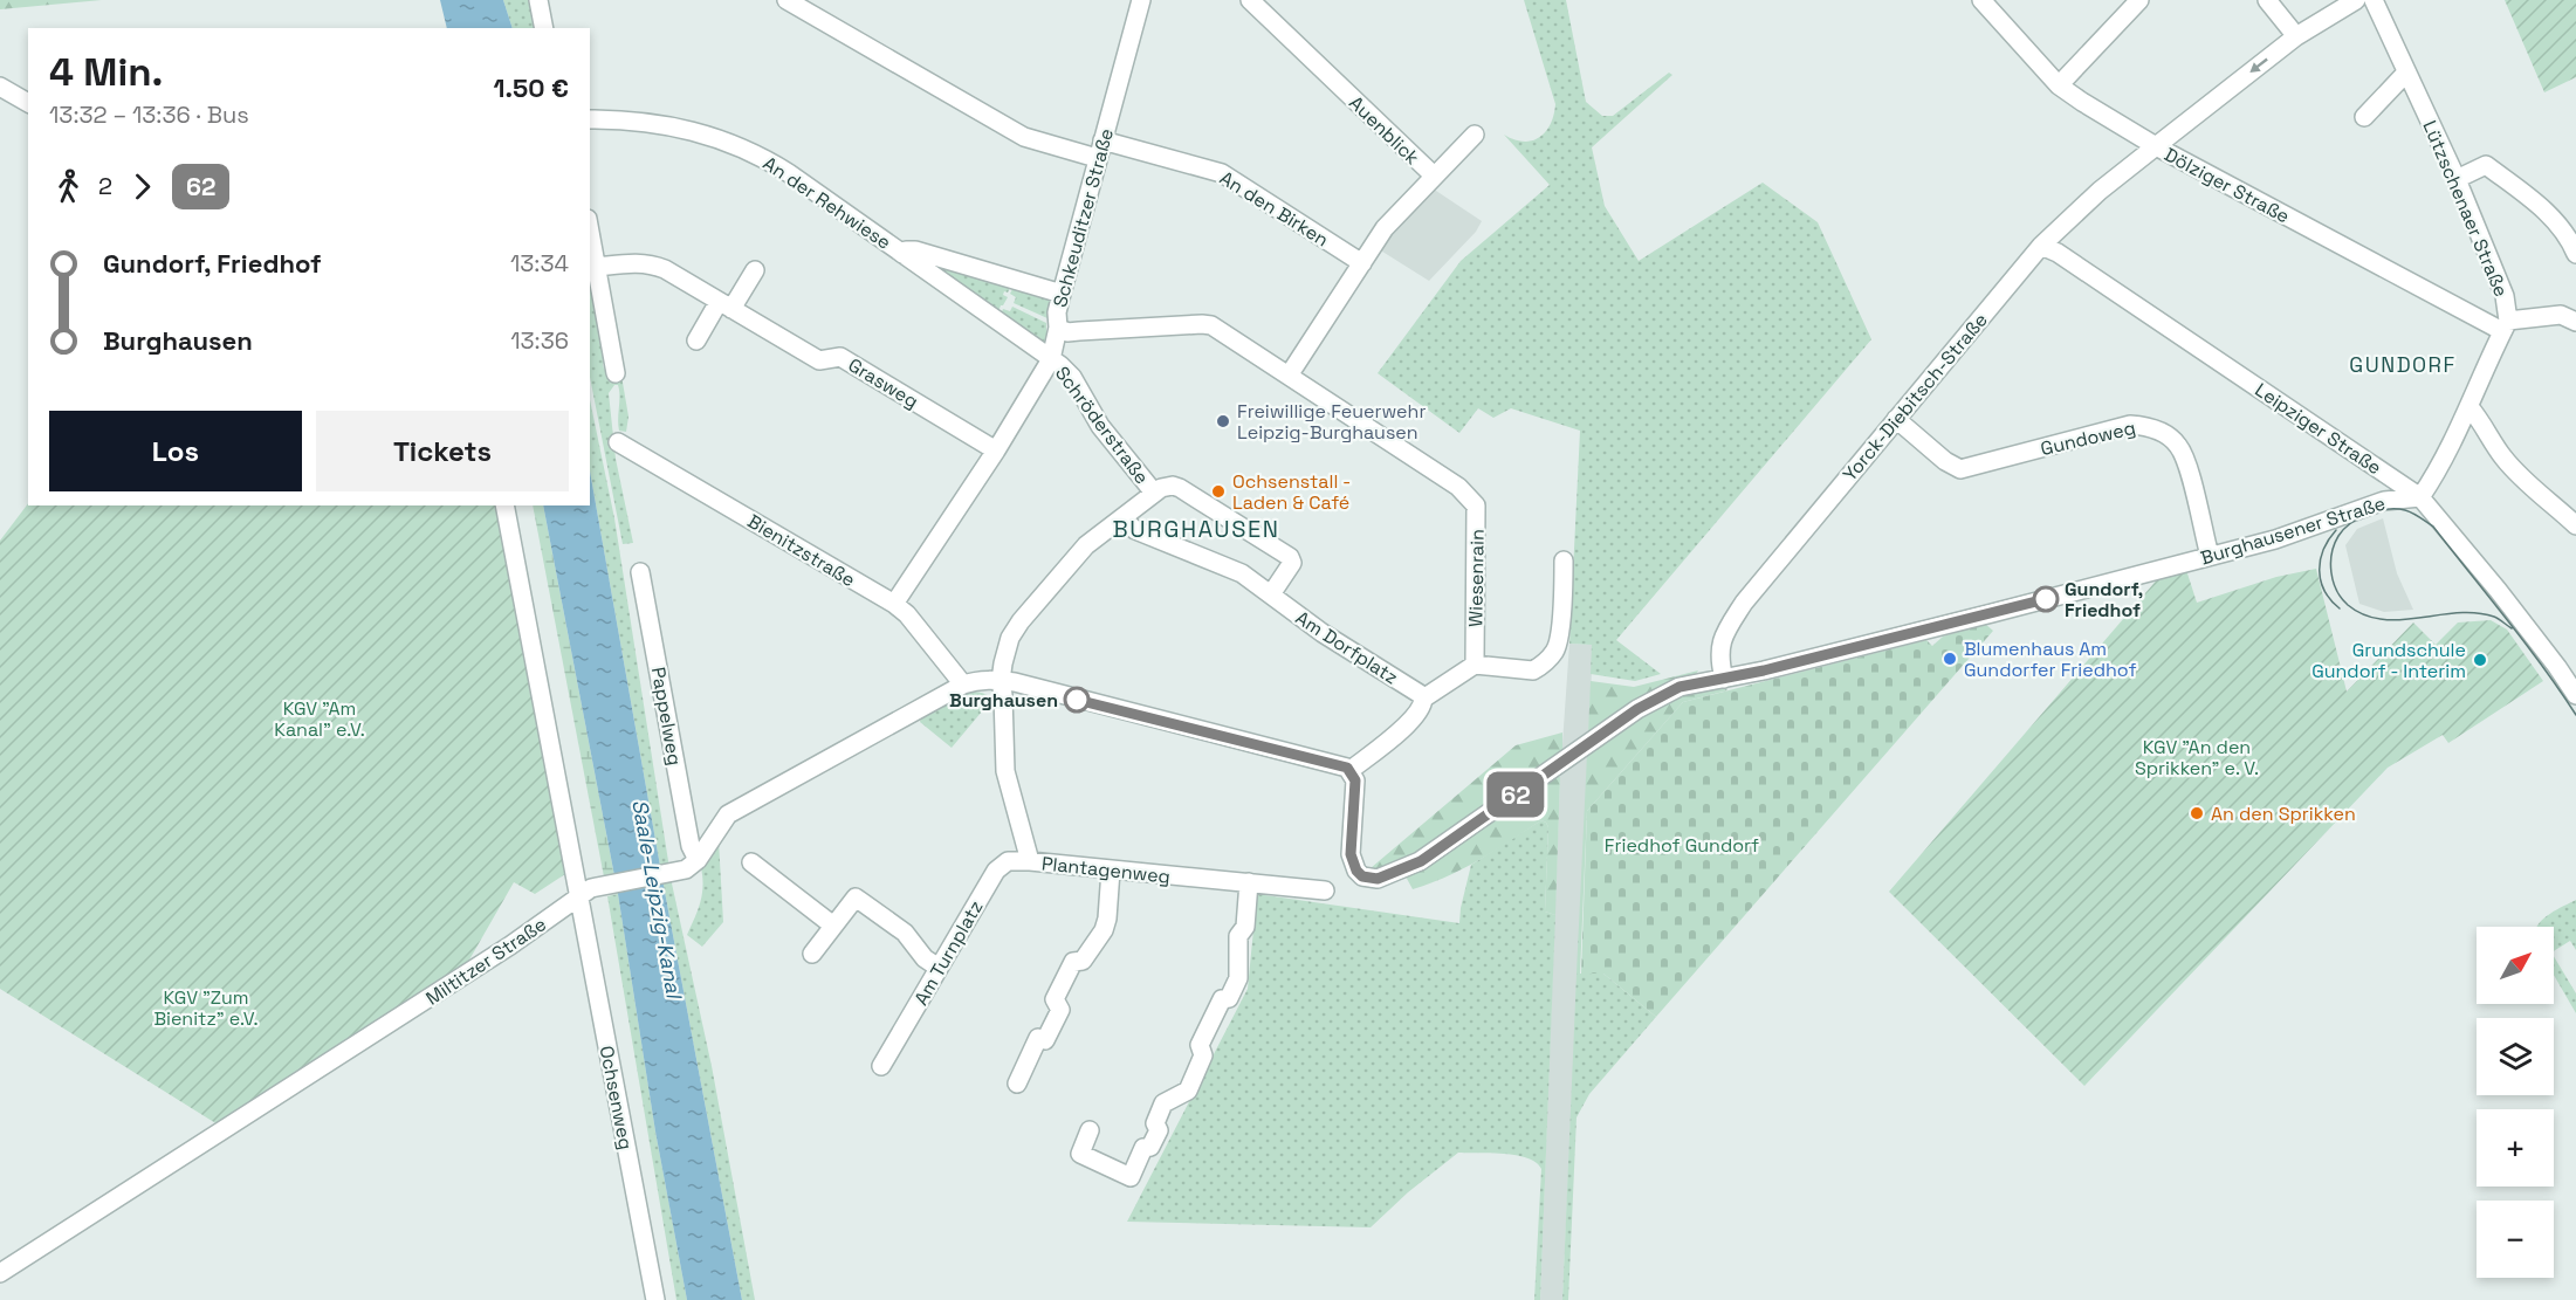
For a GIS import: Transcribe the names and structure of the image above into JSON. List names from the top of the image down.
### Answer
{
  "streets": {
    "street": [
      "Auenblick",
      "Dölziger Straße",
      "An der Rehwiese",
      "An den Birken",
      "Lützschenaer Straße",
      "Schkeuditzer Straße",
      "Grasweg",
      "Yorck-Diebitsch-Straße",
      "Schröderstraße",
      "Leipziger Straße",
      "Gundoweg",
      "Burghausener Straße",
      "Bienitzstraße",
      "Wiesenrain",
      "Am Dorfplatz",
      "Pappelweg",
      "Plantagenweg",
      "Am Turnplatz",
      "Miltitzer Straße",
      "Ochsenweg"
    ]
  },
  "crossings": [
    ["Auenblick", "An den Birken"],
    ["Auenblick", "Wiesenrain"],
    ["Dölziger Straße", "Lützschenaer Straße"],
    ["Dölziger Straße", "Yorck-Diebitsch-Straße"],
    ["An der Rehwiese", "Schkeuditzer Straße"],
    ["An der Rehwiese", "Schröderstraße"],
    ["An den Birken", "Schkeuditzer Straße"],
    ["Schkeuditzer Straße", "Grasweg"],
    ["Schkeuditzer Straße", "Schröderstraße"],
    ["Schkeuditzer Straße", "Bienitzstraße"],
    ["Schkeuditzer Straße", "Wiesenrain"],
    ["Yorck-Diebitsch-Straße", "Leipziger Straße"],
    ["Yorck-Diebitsch-Straße", "Gundoweg"],
    ["Yorck-Diebitsch-Straße", "Burghausener Straße"],
    ["Leipziger Straße", "Burghausener Straße"],
    ["Gundoweg", "Burghausener Straße"],
    ["Bienitzstraße", "Miltitzer Straße"],
    ["Pappelweg", "Miltitzer Straße"],
    ["Plantagenweg", "Am Turnplatz"],
    ["Miltitzer Straße", "Ochsenweg"]
  ],
  "districts": ["GUNDORF", "BURGHAUSEN"],
  "water": ["Saale-Leipzig-Kanal"],
  "parks": [
    "KGV \"Am Kanal\" e.V.",
    "KGV \"An den Sprikken\" e. V.",
    "Friedhof Gundorf",
    "KGV \"Zum Bienitz\" e.V."
  ],
  "places": [
    "Freiwillige Feuerwehr Leipzig-Burghausen",
    "Ochsenstall - Laden & Café",
    "Gundorf, Friedhof",
    "Blumenhaus Am Gundorfer Friedhof",
    "Grundschule Gundorf - Interim",
    "Burghausen",
    "An den Sprikken"
  ],
  "lines": ["bus line 62"],
  "north": "top right",
  "page": {
    "on_map": "62",
    "heading": ["4 Min.", "13:32 – 13:36 · Bus", "1.50 €"],
    "legs": ["2", "62"],
    "list": [
      {
        "name": "Gundorf, Friedhof",
        "value": "13:34"
      },
      {
        "name": "Burghausen",
        "value": "13:36"
      }
    ],
    "buttons": ["Los", "Tickets"],
    "map_buttons": ["+", "−"]
  }
}
